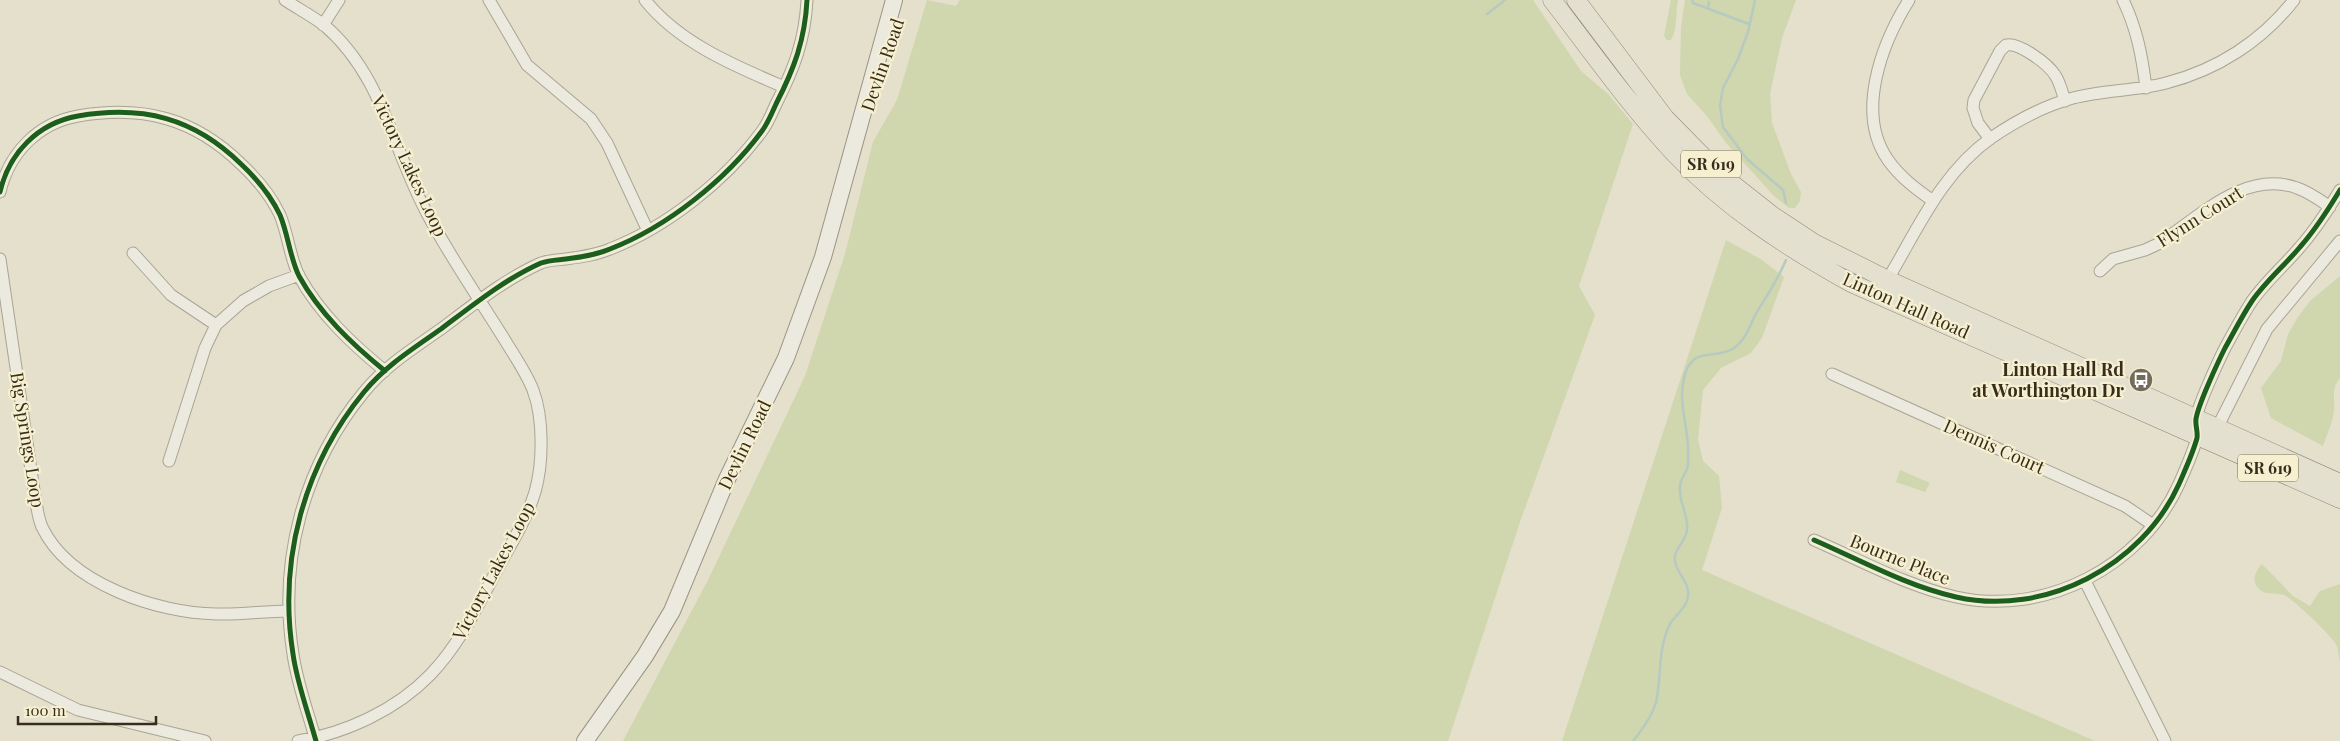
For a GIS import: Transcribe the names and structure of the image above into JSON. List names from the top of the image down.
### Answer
{
  "streets": {
    "main road": ["Devlin Road", "SR 619", "Linton Hall Road"],
    "street": [
      "Victory Lakes Loop",
      "Flynn Court",
      "Big Springs Loop",
      "Dennis Court",
      "Bourne Place"
    ]
  },
  "crossings": [
    ["Linton Hall Road", "Bourne Place"],
    ["Dennis Court", "Bourne Place"]
  ],
  "places": {
    "bus stop": ["Linton Hall Rd at Worthington Dr"]
  },
  "scale_bar": "100 m"
}
